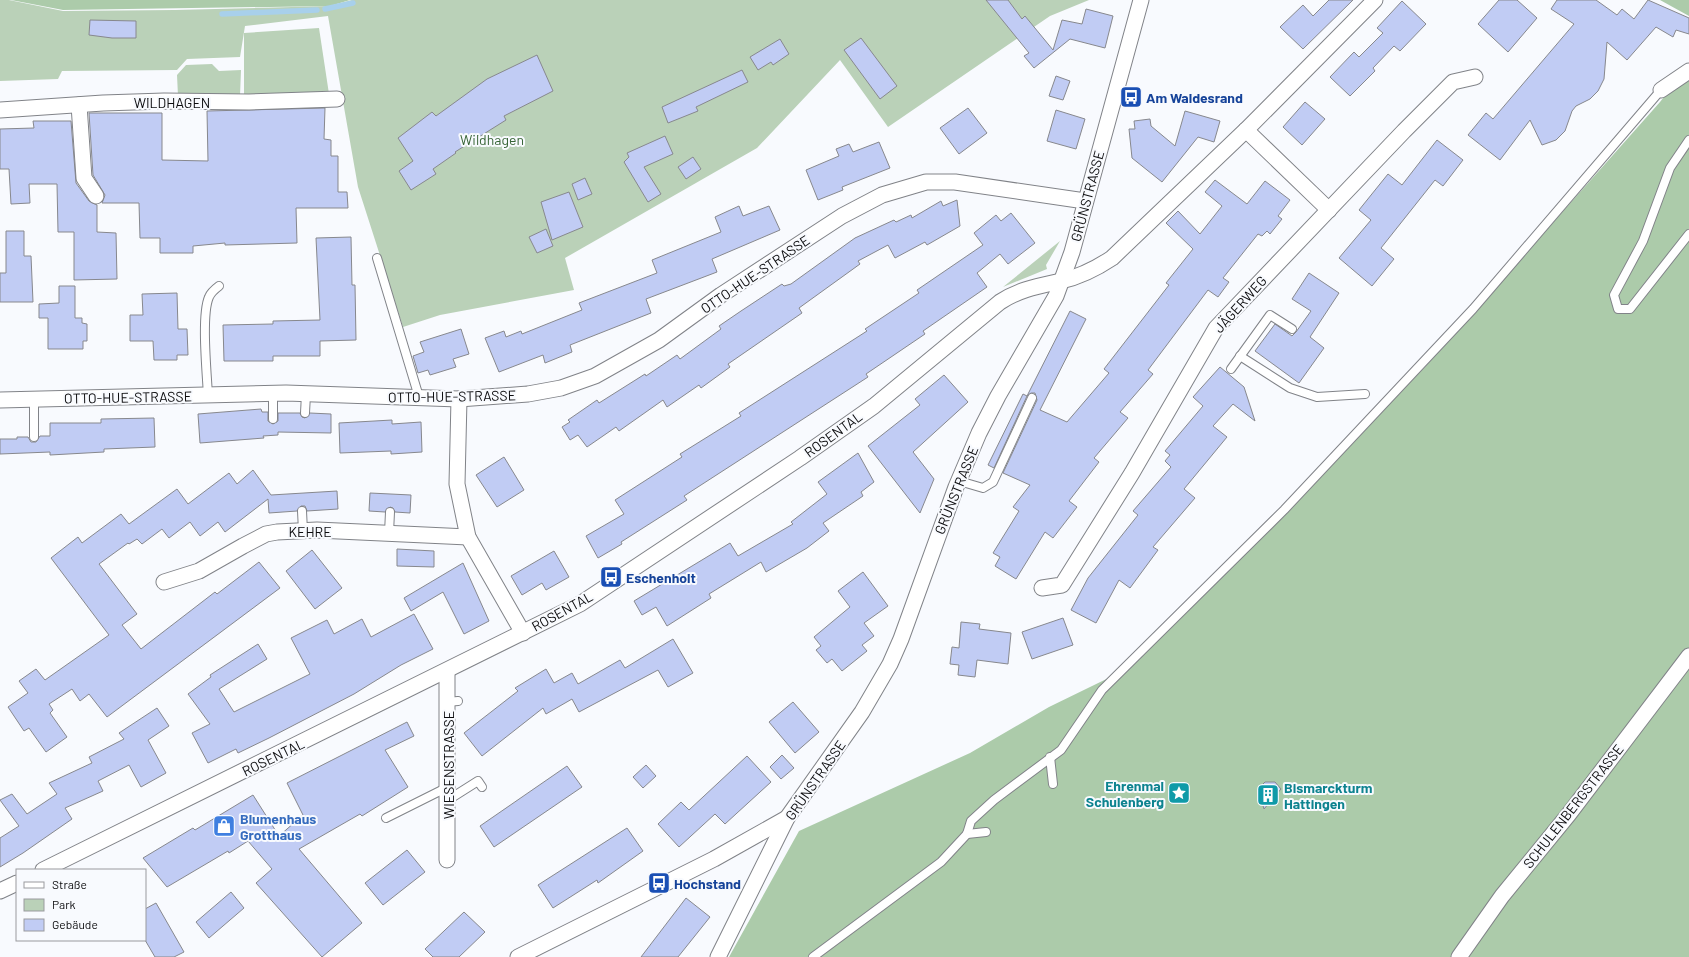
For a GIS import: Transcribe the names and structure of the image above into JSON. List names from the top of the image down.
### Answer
{
  "streets": {
    "street": [
      "WILDHAGEN",
      "GRÜNSTRASSE",
      "OTTO-HUE-STRASSE",
      "JÄGERWEG",
      "ROSENTAL",
      "KEHRE",
      "WIESENSTRASSE",
      "SCHULENBERGSTRASSE"
    ]
  },
  "crossings": [
    ["GRÜNSTRASSE", "OTTO-HUE-STRASSE"],
    ["GRÜNSTRASSE", "ROSENTAL"],
    ["ROSENTAL", "WIESENSTRASSE"]
  ],
  "parks": ["Wildhagen"],
  "places": {
    "bus stop": ["Am Waldesrand", "Eschenholt", "Hochstand"],
    "place": ["Ehrenmal Schulenberg"],
    "building": ["Bismarckturm Hattingen"],
    "shop": ["Blumenhaus Grotthaus"]
  },
  "legend": ["Straße", "Park", "Gebäude"]
}
